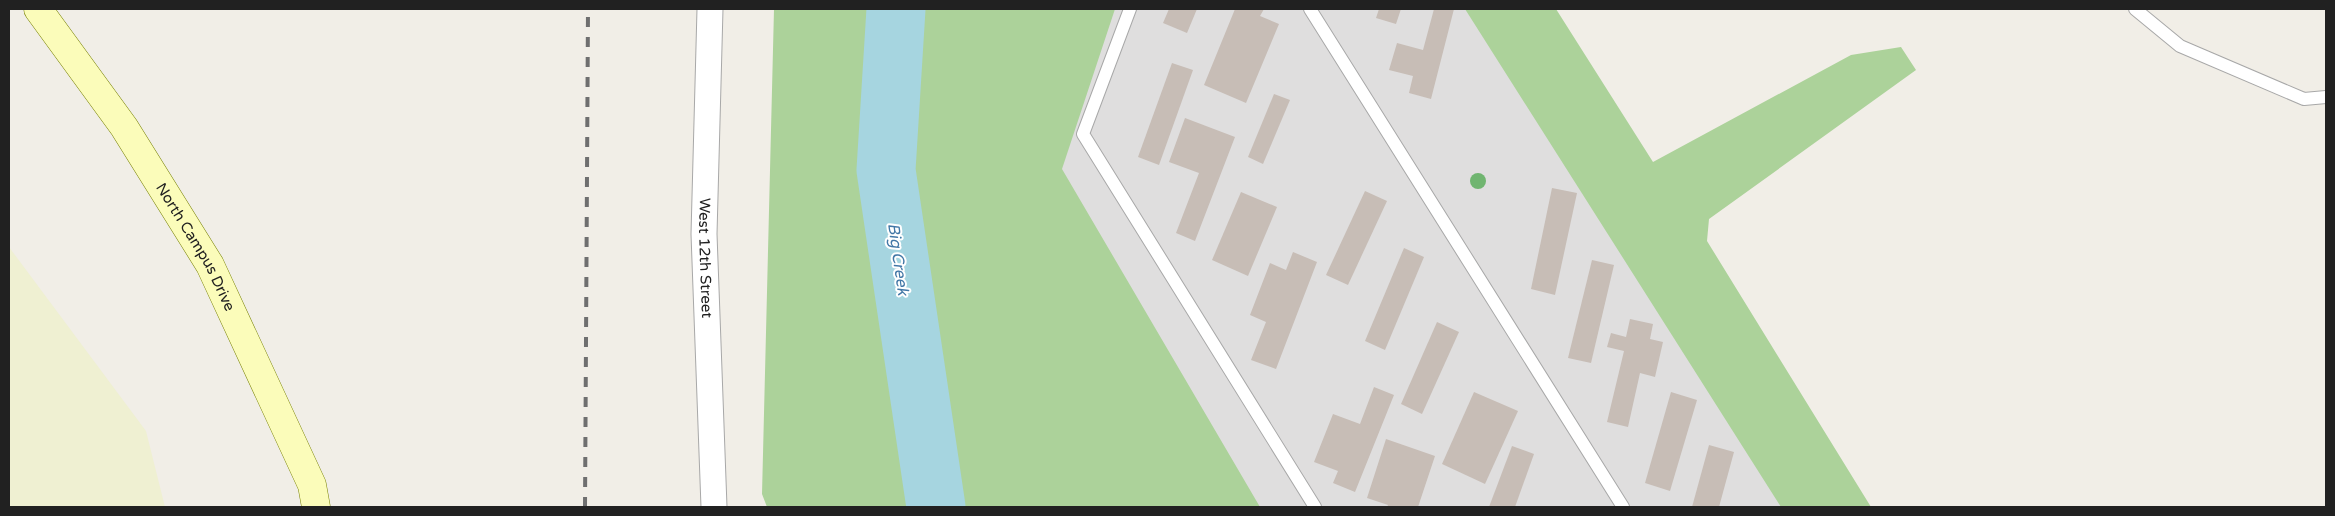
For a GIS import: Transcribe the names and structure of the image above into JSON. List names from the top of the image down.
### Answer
{
  "streets": {
    "main road": ["North Campus Drive"],
    "street": ["West 12th Street"]
  },
  "water": ["Big Creek"]
}
